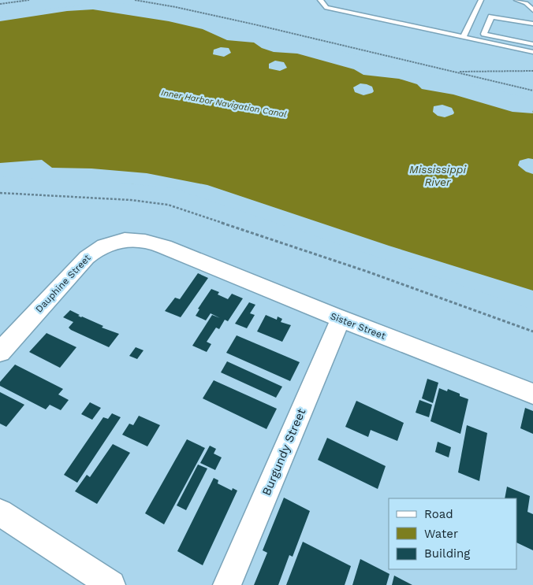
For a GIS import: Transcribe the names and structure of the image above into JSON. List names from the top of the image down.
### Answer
{
  "streets": {
    "street": ["Dauphine Street", "Sister Street", "Burgundy Street"]
  },
  "crossings": [
    ["Dauphine Street", "Sister Street"],
    ["Sister Street", "Burgundy Street"]
  ],
  "water": ["Inner Harbor Navigation Canal", "Mississippi River"],
  "legend": ["Road", "Water", "Building"]
}
